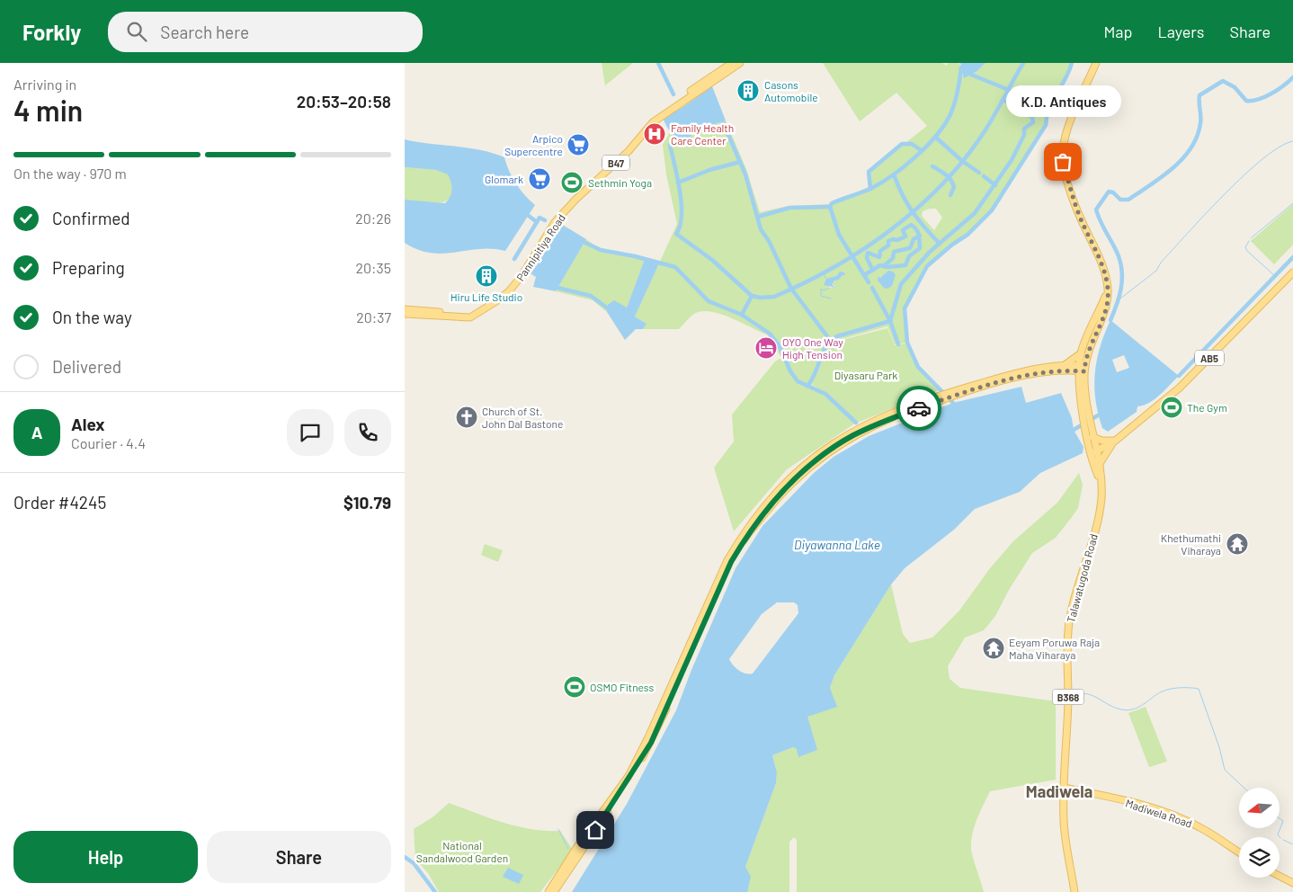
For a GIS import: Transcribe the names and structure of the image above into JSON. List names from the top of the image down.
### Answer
{
  "streets": {
    "main road": [
      "B47",
      "Pannipitiya Road",
      "AB5",
      "Talawatugoda Road",
      "B368",
      "Madiwela Road"
    ]
  },
  "crossings": [
    ["AB5", "Talawatugoda Road"],
    ["Talawatugoda Road", "Madiwela Road"]
  ],
  "districts": ["Madiwela"],
  "water": ["Diyawanna Lake"],
  "parks": ["Diyasaru Park", "National Sandalwood Garden"],
  "places": {
    "building": ["Casons Automobile", "Hiru Life Studio"],
    "hospital": ["Family Health Care Center"],
    "supermarket": ["Arpico Supercentre", "Glomark"],
    "other": ["K.D. Antiques"],
    "sports": ["Sethmin Yoga", "The Gym", "OSMO Fitness"],
    "hotel": ["OYO One Way High Tension"],
    "church": ["Church of St. John Dal Bastone"],
    "temple": ["Khethumathi Viharaya", "Eeyam Poruwa Raja Maha Viharaya"]
  },
  "north": "left",
  "page": {
    "header": "Forkly",
    "search": "Search here",
    "nav": ["Map", "Layers", "Share"],
    "heading": ["4 min", "Arriving in", "20:53–20:58"],
    "panel": [
      "Alex",
      "Courier · 4.4",
      "Order #4245",
      "$10.79"
    ],
    "bubble": "K.D. Antiques",
    "bar": "On the way · 970 m",
    "list": [
      ["Confirmed", "20:26"],
      ["Preparing", "20:35"],
      ["On the way", "20:37"],
      "Delivered"
    ],
    "round": "A",
    "buttons": ["Help", "Share"]
  }
}
